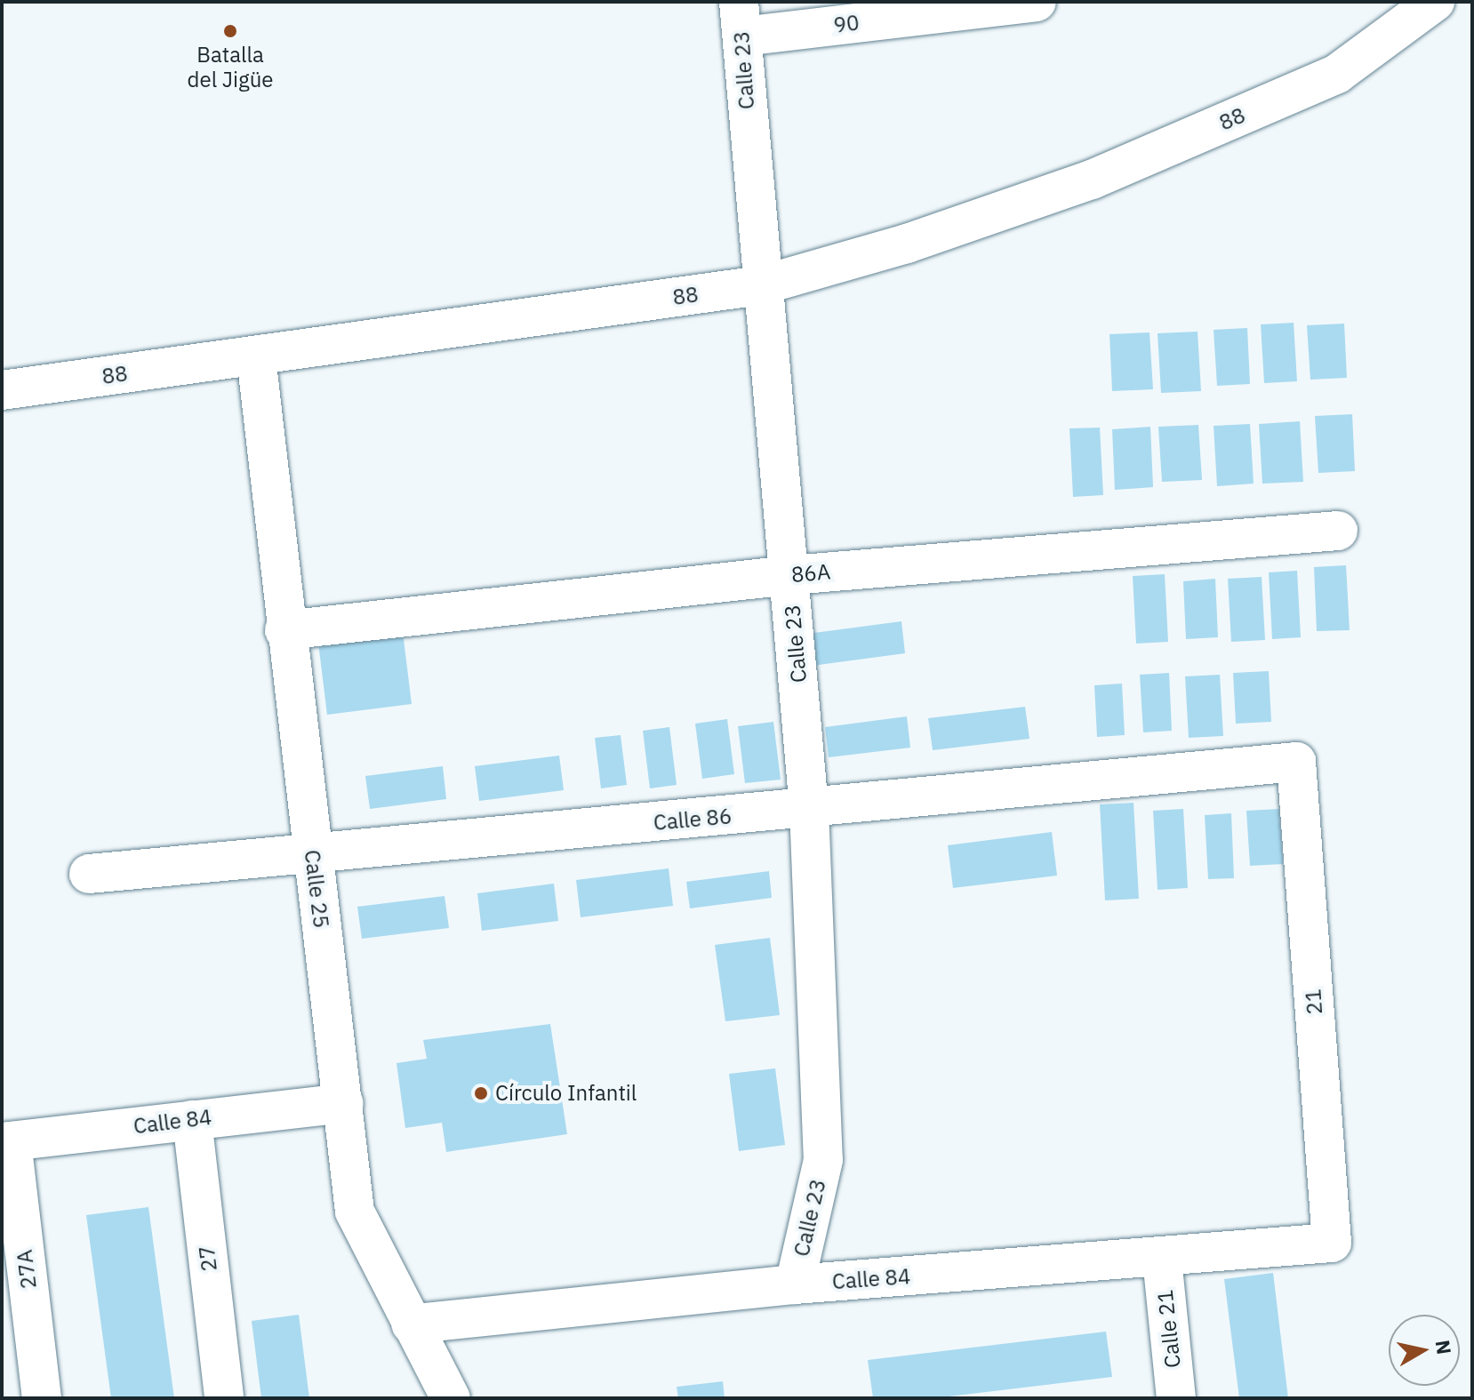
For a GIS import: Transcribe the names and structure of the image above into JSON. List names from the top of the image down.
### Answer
{
  "streets": {
    "street": [
      "90",
      "Calle 23",
      "88",
      "86A",
      "Calle 86",
      "Calle 25",
      "21",
      "Calle 84",
      "27",
      "27A",
      "Calle 21"
    ]
  },
  "crossings": [
    ["90", "Calle 23"],
    ["Calle 23", "88"],
    ["Calle 23", "86A"],
    ["Calle 23", "Calle 86"],
    ["Calle 23", "Calle 84"],
    ["88", "Calle 25"],
    ["86A", "Calle 25"],
    ["Calle 86", "Calle 25"],
    ["Calle 86", "21"],
    ["Calle 25", "Calle 84"],
    ["21", "Calle 84"],
    ["Calle 84", "27"],
    ["Calle 84", "27A"],
    ["Calle 84", "Calle 21"]
  ],
  "places": ["Batalla del Jigüe", "Círculo Infantil"],
  "north": "right"
}
